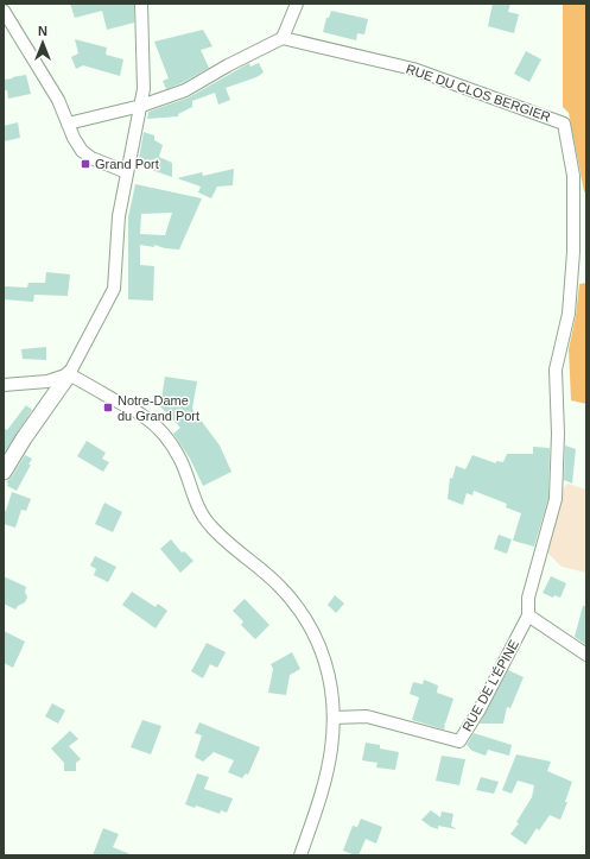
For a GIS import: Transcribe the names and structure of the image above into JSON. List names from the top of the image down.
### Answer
{
  "streets": {
    "street": ["RUE DU CLOS BERGIER", "RUE DE L'ÉPINE"]
  },
  "crossings": [
    ["RUE DU CLOS BERGIER", "RUE DE L'ÉPINE"]
  ],
  "places": {
    "transit": ["Grand Port", "Notre-Dame du Grand Port"]
  },
  "north": "top"
}
